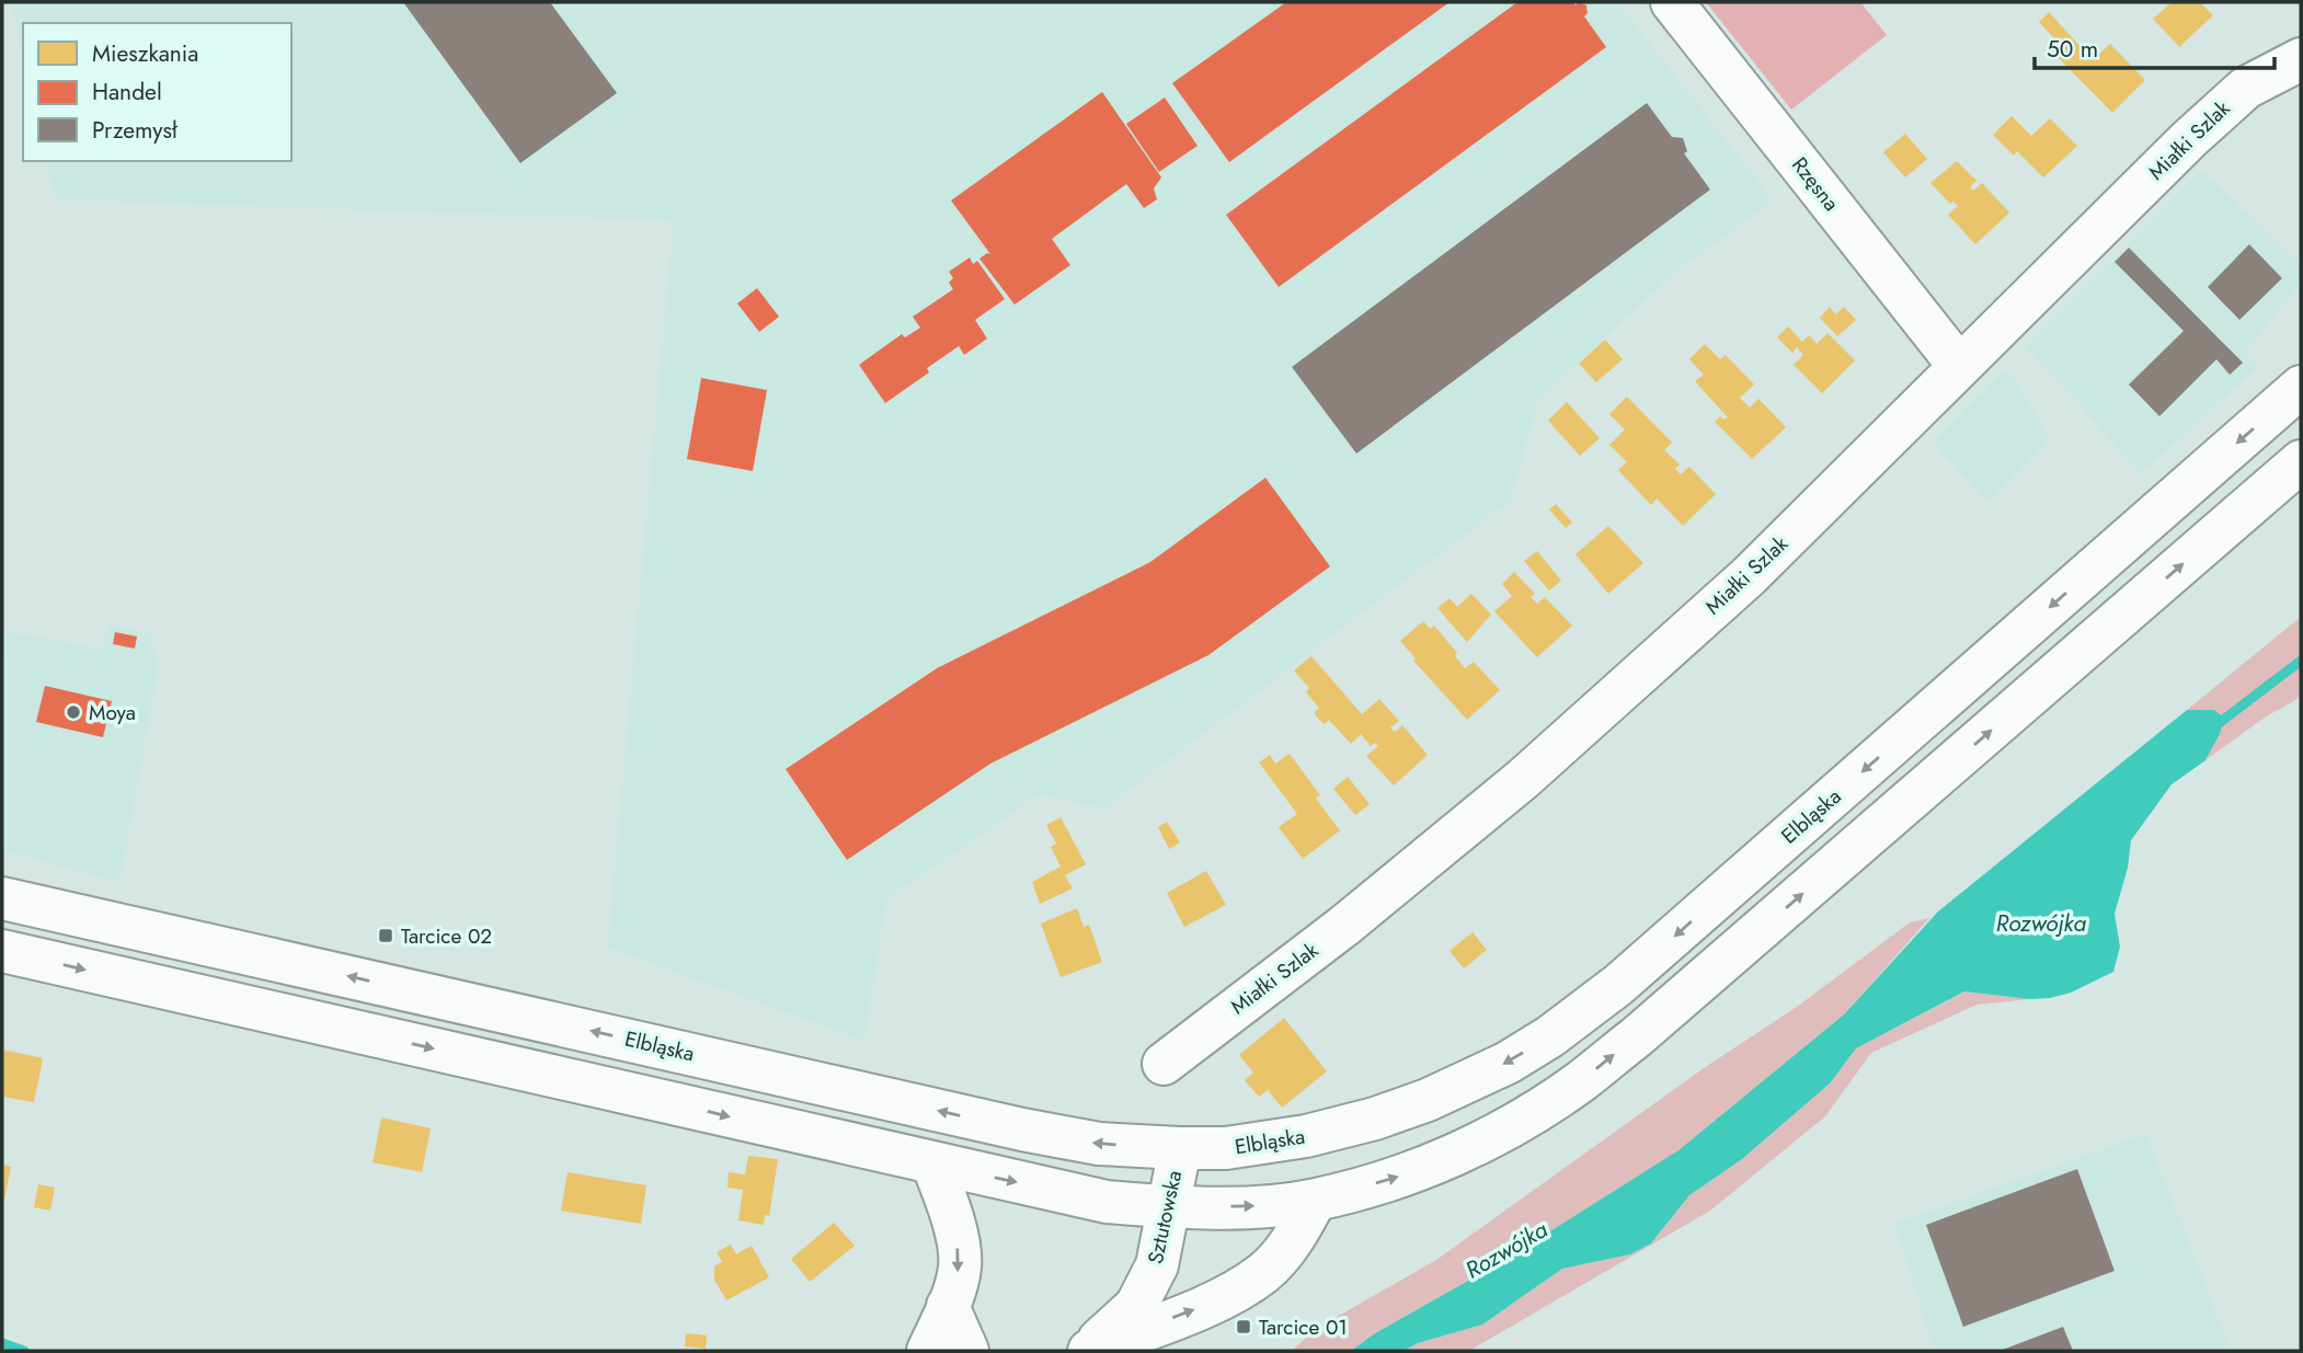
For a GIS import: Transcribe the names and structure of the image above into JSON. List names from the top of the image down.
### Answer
{
  "streets": {
    "main road": [
      "Miałki Szlak",
      "Rzęsna",
      "Elbląska",
      "Sztutowska"
    ]
  },
  "crossings": [
    ["Miałki Szlak", "Rzęsna"],
    ["Elbląska", "Sztutowska"]
  ],
  "one_way": ["Sztutowska"],
  "water": ["Rozwójka"],
  "places": {
    "other": ["Moya"],
    "transit": ["Tarcice 02", "Tarcice 01"]
  },
  "legend": ["Mieszkania", "Handel", "Przemysł"],
  "scale_bar": "50 m"
}
